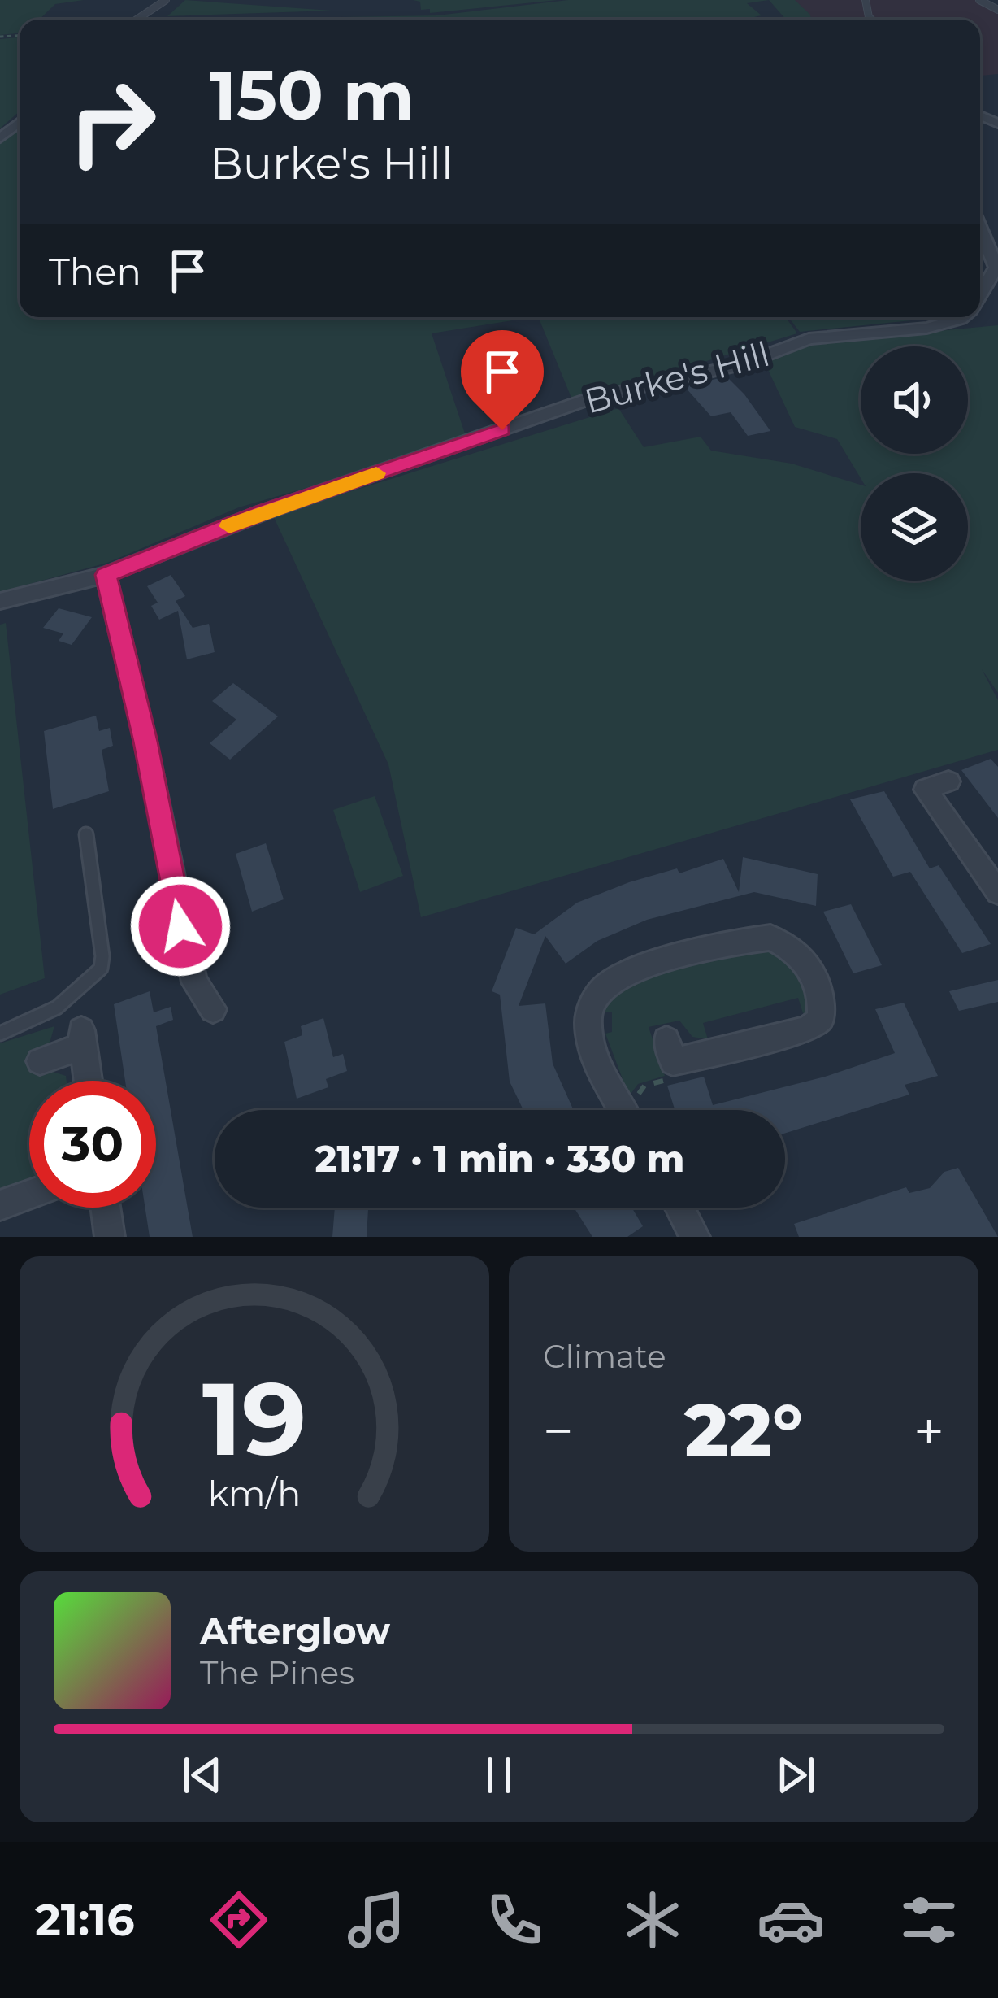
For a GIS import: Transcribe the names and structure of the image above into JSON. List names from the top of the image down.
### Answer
{
  "streets": {
    "street": ["Burke's Hill"]
  },
  "page": {
    "turn": ["150 m", "Burke's Hill"],
    "then": "Then",
    "limit": "30",
    "trip": "21:17 · 1 min · 330 m",
    "tile": "Climate",
    "heat": ["−", "22°", "+"],
    "song": ["Afterglow", "The Pines"],
    "tabs": "21:16",
    "gauge": ["19", "km/h"]
  }
}
